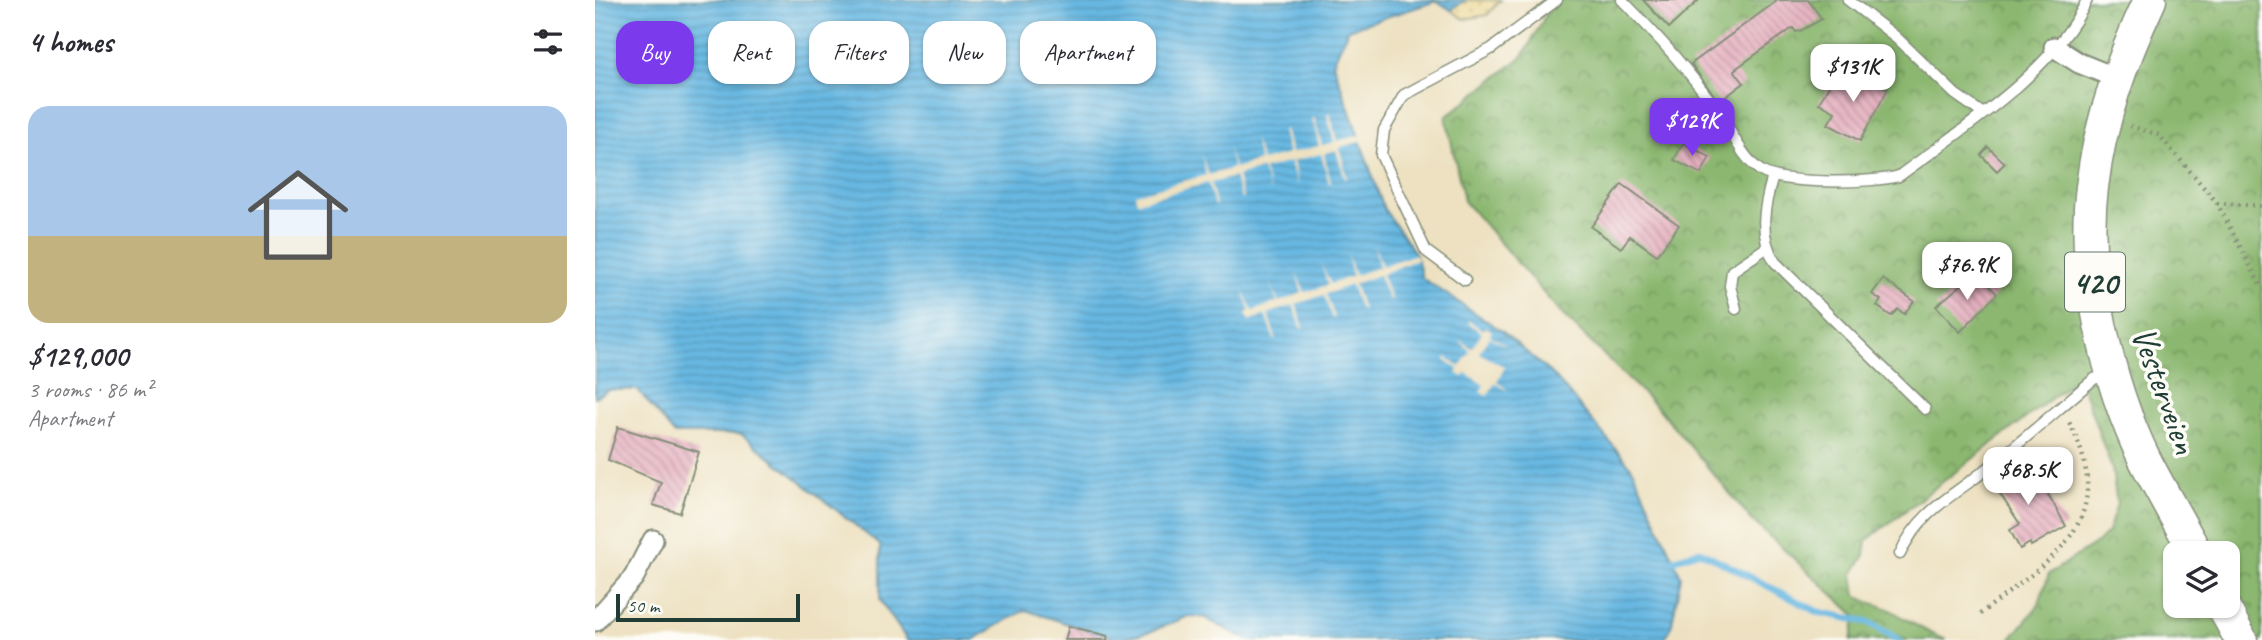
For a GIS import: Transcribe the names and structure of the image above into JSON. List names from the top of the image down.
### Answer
{
  "streets": {
    "main road": ["420", "Vesterveien"]
  },
  "scale_bar": "50 m",
  "page": {
    "heading": "4 homes",
    "chip": [
      "Buy",
      "Rent",
      "Filters",
      "New",
      "Apartment"
    ],
    "price": [
      "$131K",
      "$129K",
      "$76.9K",
      "$68.5K"
    ],
    "list": [
      {
        "name": "$129,000",
        "note": "3 rooms · 86 m² · Apartment"
      }
    ],
    "scale": "50 m"
  }
}
